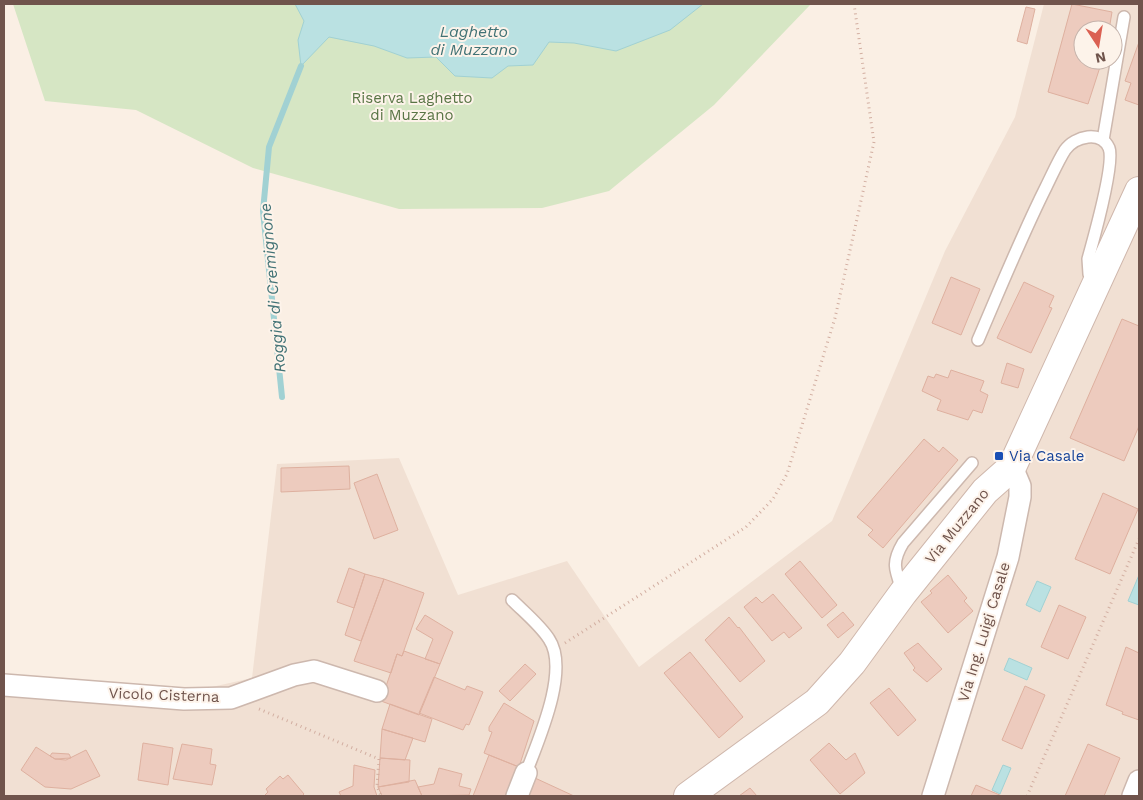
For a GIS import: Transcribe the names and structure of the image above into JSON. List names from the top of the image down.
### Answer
{
  "streets": {
    "street": ["Via Muzzano", "Via Ing. Luigi Casale", "Vicolo Cisterna"]
  },
  "crossings": [
    ["Via Muzzano", "Via Ing. Luigi Casale"]
  ],
  "water": ["Laghetto di Muzzano", "Roggia di Cremignone"],
  "parks": ["Riserva Laghetto di Muzzano"],
  "places": {
    "transit": ["Via Casale"]
  },
  "north": "bottom"
}
